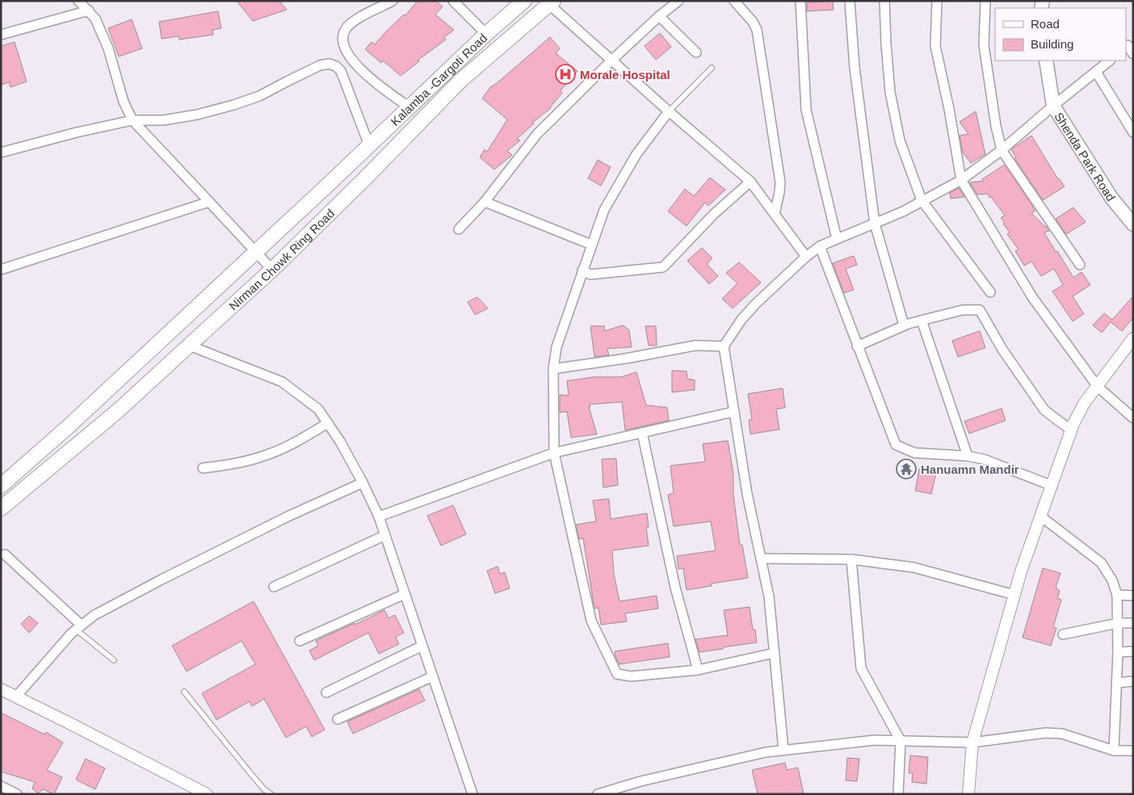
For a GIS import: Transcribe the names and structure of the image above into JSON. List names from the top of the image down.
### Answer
{
  "streets": {
    "main road": ["Kalamba -Gargoti Road", "Shenda Park Road", "Nirman Chowk Ring Road"]
  },
  "places": {
    "hospital": ["Morale Hospital"],
    "temple": ["Hanuamn Mandir"]
  },
  "legend": ["Road", "Building"]
}
